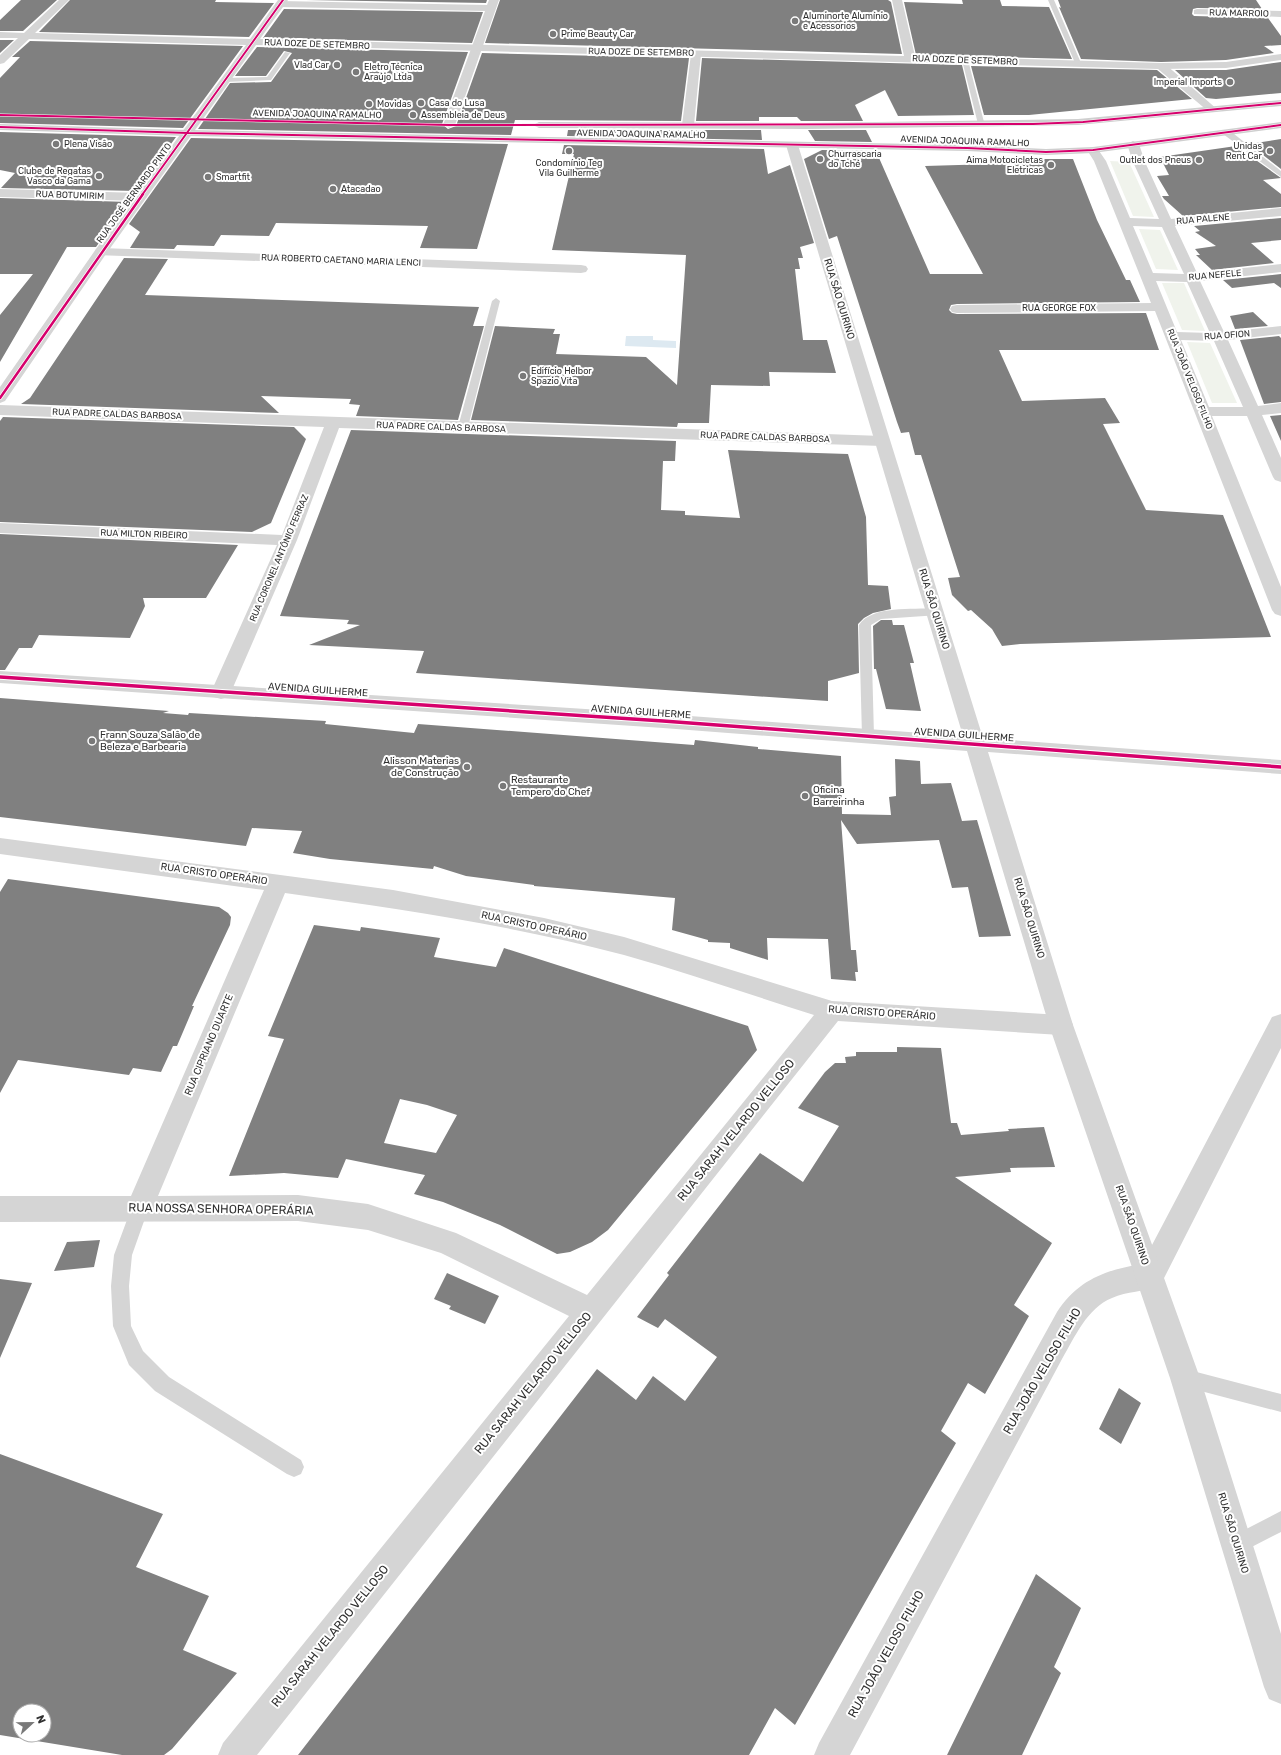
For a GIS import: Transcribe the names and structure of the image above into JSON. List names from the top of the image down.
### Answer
{
  "streets": {
    "main road": ["AVENIDA JOAQUINA RAMALHO"],
    "street": [
      "RUA MARROIO",
      "RUA DOZE DE SETEMBRO",
      "RUA JOSÉ BERNARDO PINTO",
      "RUA BOTUMIRIM",
      "RUA PALENE",
      "RUA ROBERTO CAETANO MARIA LENCI",
      "RUA NEFELE",
      "RUA SÃO QUIRINO",
      "RUA GEORGE FOX",
      "RUA OFION",
      "RUA JOÃO VELOSO FILHO",
      "RUA PADRE CALDAS BARBOSA",
      "RUA MILTON RIBEIRO",
      "RUA CORONEL ANTÔNIO FERRAZ",
      "AVENIDA GUILHERME",
      "RUA CRISTO OPERÁRIO",
      "RUA CIPRIANO DUARTE",
      "RUA SARAH VELARDO VELLOSO",
      "RUA NOSSA SENHORA OPERÁRIA"
    ]
  },
  "crossings": [
    ["RUA DOZE DE SETEMBRO", "RUA JOSÉ BERNARDO PINTO"],
    ["AVENIDA JOAQUINA RAMALHO", "RUA JOSÉ BERNARDO PINTO"],
    ["AVENIDA JOAQUINA RAMALHO", "RUA SÃO QUIRINO"],
    ["AVENIDA JOAQUINA RAMALHO", "RUA JOÃO VELOSO FILHO"],
    ["RUA JOSÉ BERNARDO PINTO", "RUA BOTUMIRIM"],
    ["RUA JOSÉ BERNARDO PINTO", "RUA ROBERTO CAETANO MARIA LENCI"],
    ["RUA PALENE", "RUA JOÃO VELOSO FILHO"],
    ["RUA NEFELE", "RUA JOÃO VELOSO FILHO"],
    ["RUA SÃO QUIRINO", "RUA JOÃO VELOSO FILHO"],
    ["RUA SÃO QUIRINO", "RUA PADRE CALDAS BARBOSA"],
    ["RUA SÃO QUIRINO", "AVENIDA GUILHERME"],
    ["RUA SÃO QUIRINO", "RUA CRISTO OPERÁRIO"],
    ["RUA GEORGE FOX", "RUA JOÃO VELOSO FILHO"],
    ["RUA OFION", "RUA JOÃO VELOSO FILHO"],
    ["RUA PADRE CALDAS BARBOSA", "RUA CORONEL ANTÔNIO FERRAZ"],
    ["RUA MILTON RIBEIRO", "RUA CORONEL ANTÔNIO FERRAZ"],
    ["RUA CORONEL ANTÔNIO FERRAZ", "AVENIDA GUILHERME"],
    ["RUA CRISTO OPERÁRIO", "RUA CIPRIANO DUARTE"],
    ["RUA CRISTO OPERÁRIO", "RUA SARAH VELARDO VELLOSO"],
    ["RUA CIPRIANO DUARTE", "RUA NOSSA SENHORA OPERÁRIA"],
    ["RUA SARAH VELARDO VELLOSO", "RUA NOSSA SENHORA OPERÁRIA"]
  ],
  "places": [
    "Aluminorte Alumínio e Acessorios",
    "Prime Beauty Car",
    "Vlad Car",
    "Eletro Técnica Araújo Ltda",
    "Imperial Imports",
    "Casa do Lusa",
    "Movidas",
    "Assembleia de Deus",
    "Plena Visão",
    "Condomínio Teg Vila Guilherme",
    "Unidas Rent Car",
    "Churrascaria do Tché",
    "Outlet dos Pneus",
    "Aima Motocicletas Eletricas",
    "Clube de Regatas Vasco da Gama",
    "Smartfit",
    "Atacadao",
    "Edifício Helbor Spazio Vita",
    "Frann Souza Salão de Beleza e Barbearia",
    "Alisson Materias de Construção",
    "Restaurante Tempero do Chef",
    "Oficina Barreirinha"
  ],
  "north": "right"
}
